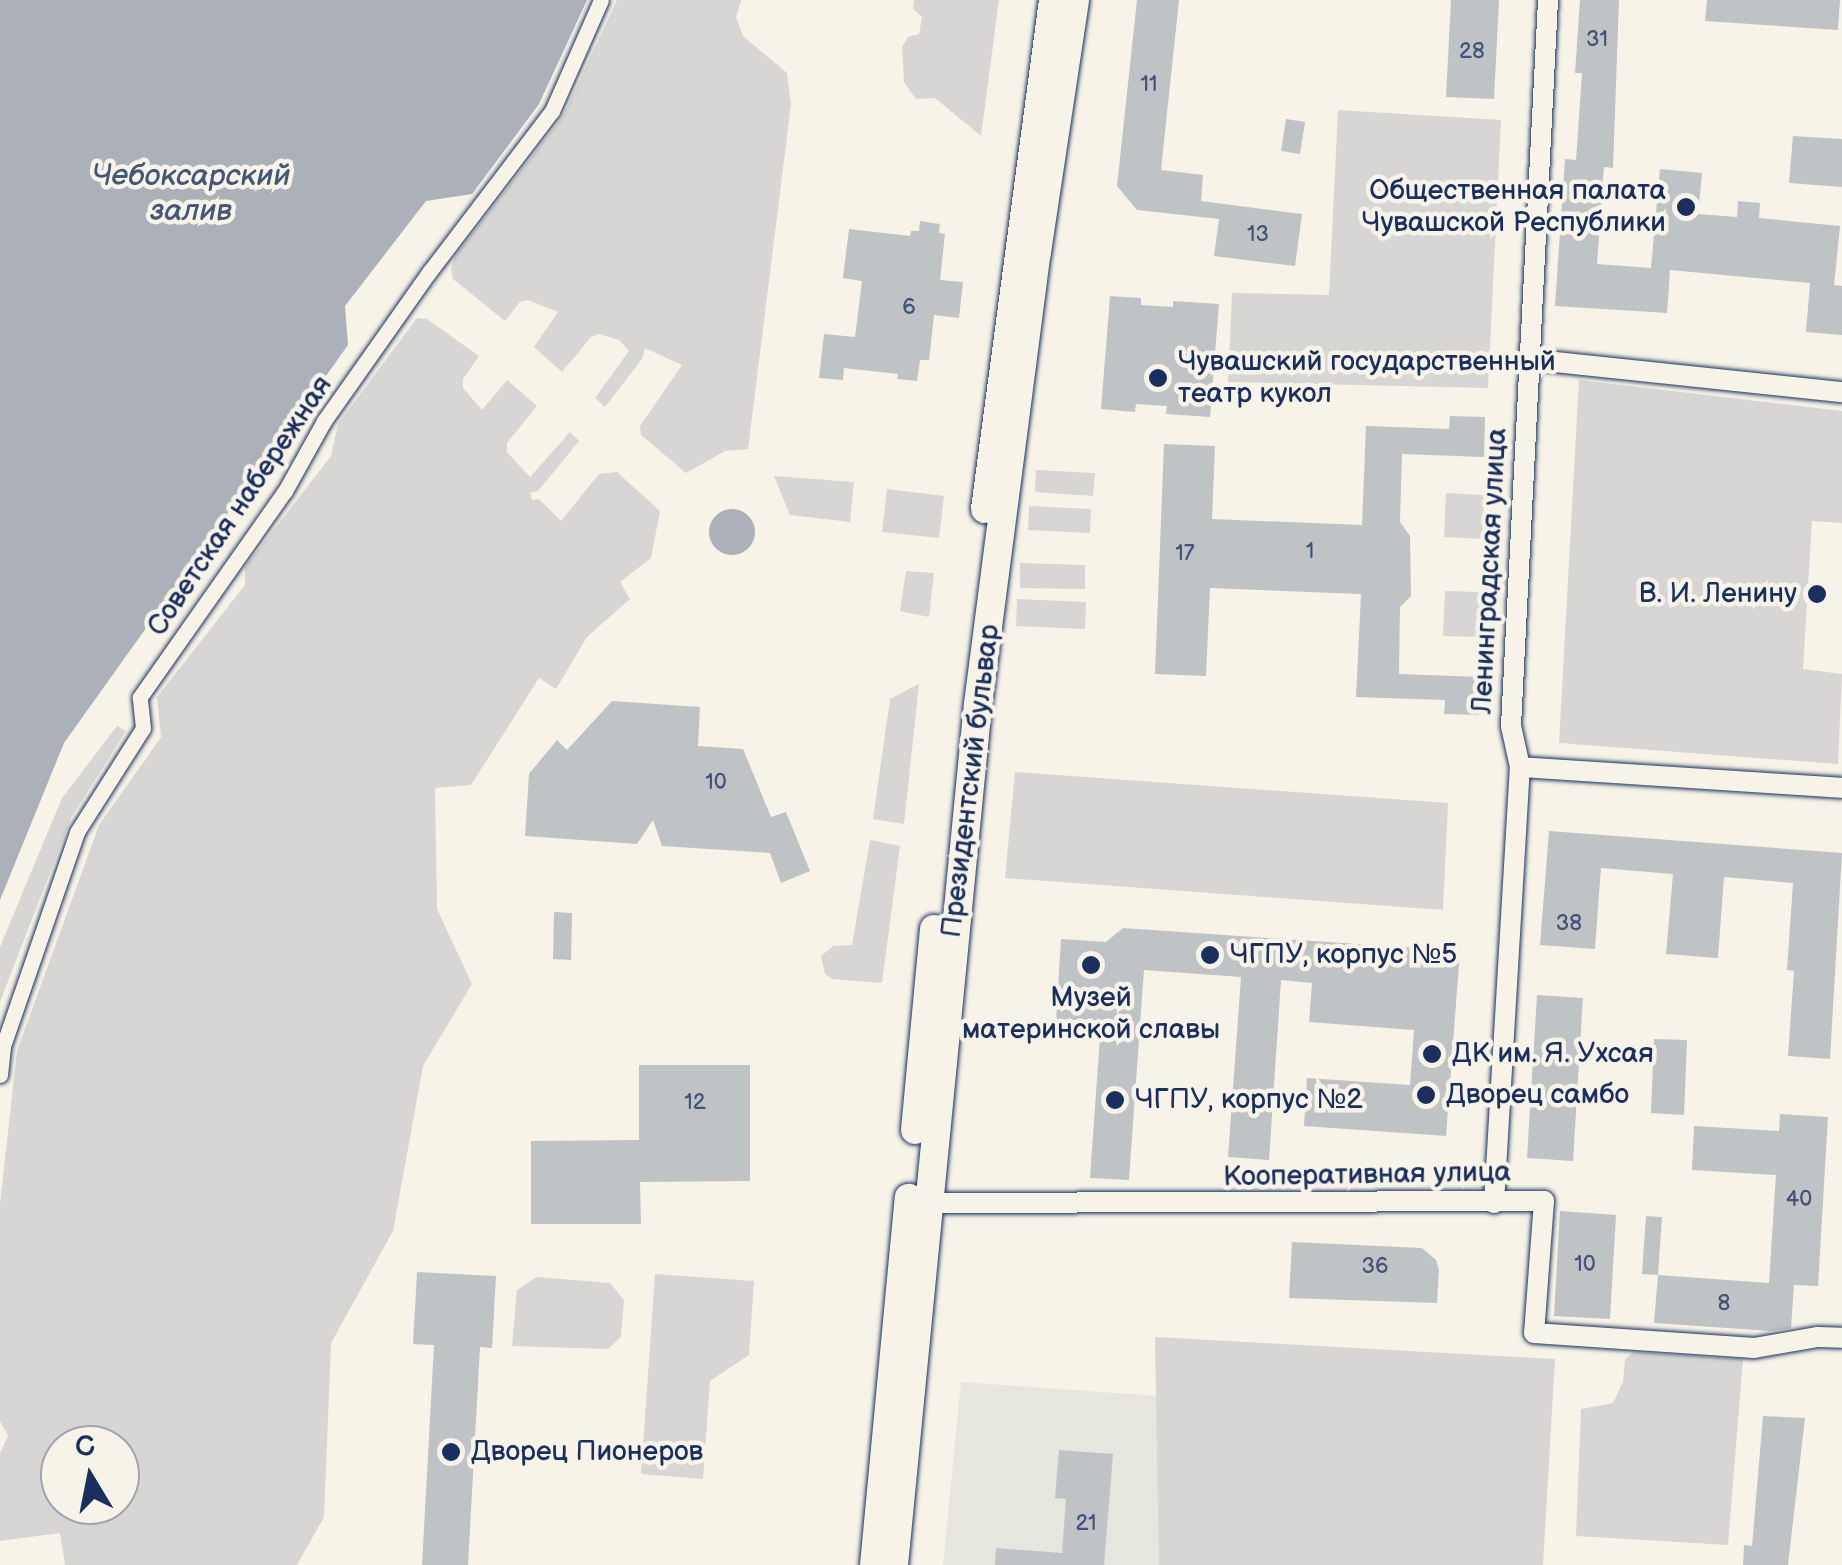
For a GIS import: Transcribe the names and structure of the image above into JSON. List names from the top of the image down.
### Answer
{
  "streets": {
    "main road": ["Президентский бульвар"],
    "street": ["Советская набережная", "Ленинградская улица", "Кооперативная улица"]
  },
  "crossings": [
    ["Ленинградская улица", "Кооперативная улица"],
    ["Президентский бульвар", "Кооперативная улица"]
  ],
  "water": ["Чебоксарский залив"],
  "places": [
    "Общественная палата Чувашской Республики",
    "Чувашский государственный театр кукол",
    "В. И. Ленину",
    "ЧГПУ, корпус №5",
    "Музей материнской славы",
    "ДК им. Я. Ухсая",
    "Дворец самбо",
    "ЧГПУ, корпус №2",
    "Дворец Пионеров"
  ],
  "house_numbers": [
    "31",
    "28",
    "11",
    "13",
    "6",
    "1",
    "17",
    "10",
    "38",
    "12",
    "40",
    "10",
    "36",
    "8",
    "21"
  ],
  "north": "top"
}
